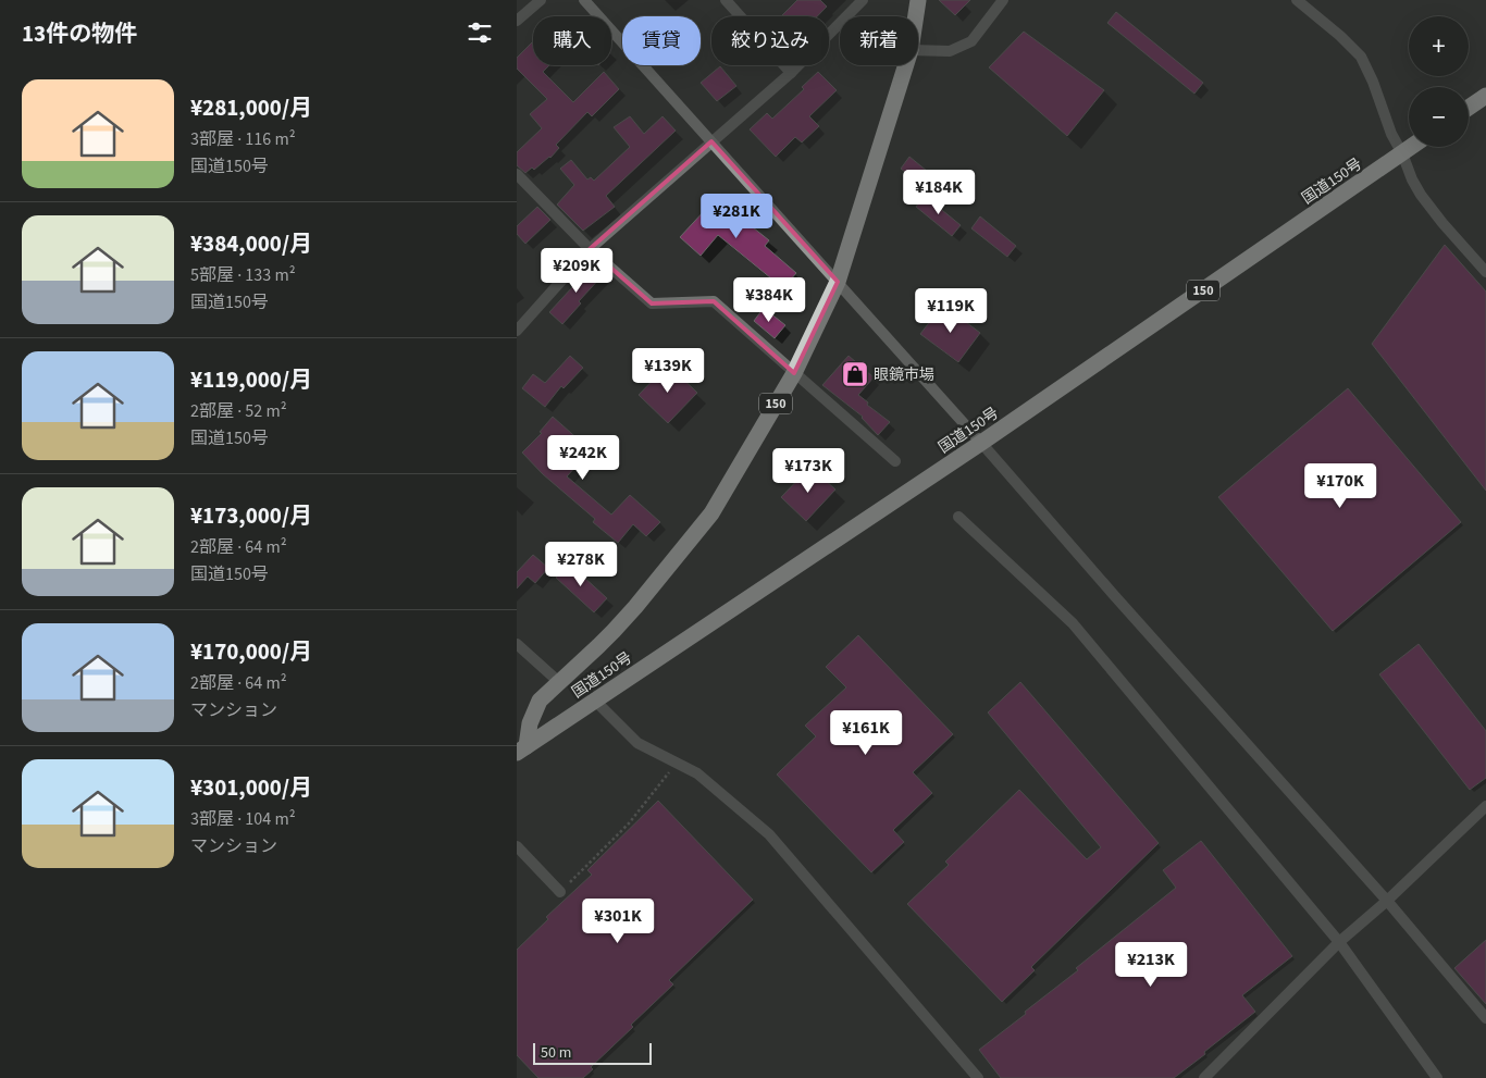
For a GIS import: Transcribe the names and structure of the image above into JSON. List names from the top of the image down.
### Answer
{
  "streets": {
    "highway": ["国道150号", "150"]
  },
  "places": {
    "shop": ["眼鏡市場"]
  },
  "scale_bar": "50 m",
  "page": {
    "heading": "13件の物件",
    "map_buttons": ["+", "−"],
    "chip": [
      "購入",
      "賃貸",
      "絞り込み",
      "新着"
    ],
    "list": [
      {
        "name": "¥281,000/月",
        "note": "3部屋 · 116 m² · 国道150号"
      },
      {
        "name": "¥384,000/月",
        "note": "5部屋 · 133 m² · 国道150号"
      },
      {
        "name": "¥119,000/月",
        "note": "2部屋 · 52 m² · 国道150号"
      },
      {
        "name": "¥173,000/月",
        "note": "2部屋 · 64 m² · 国道150号"
      },
      {
        "name": "¥170,000/月",
        "note": "2部屋 · 64 m² · マンション"
      },
      {
        "name": "¥301,000/月",
        "note": "3部屋 · 104 m² · マンション"
      }
    ],
    "price": [
      "¥184K",
      "¥281K",
      "¥209K",
      "¥384K",
      "¥119K",
      "¥139K",
      "¥242K",
      "¥173K",
      "¥170K",
      "¥278K",
      "¥161K",
      "¥301K",
      "¥213K"
    ],
    "scale": "50 m"
  }
}
